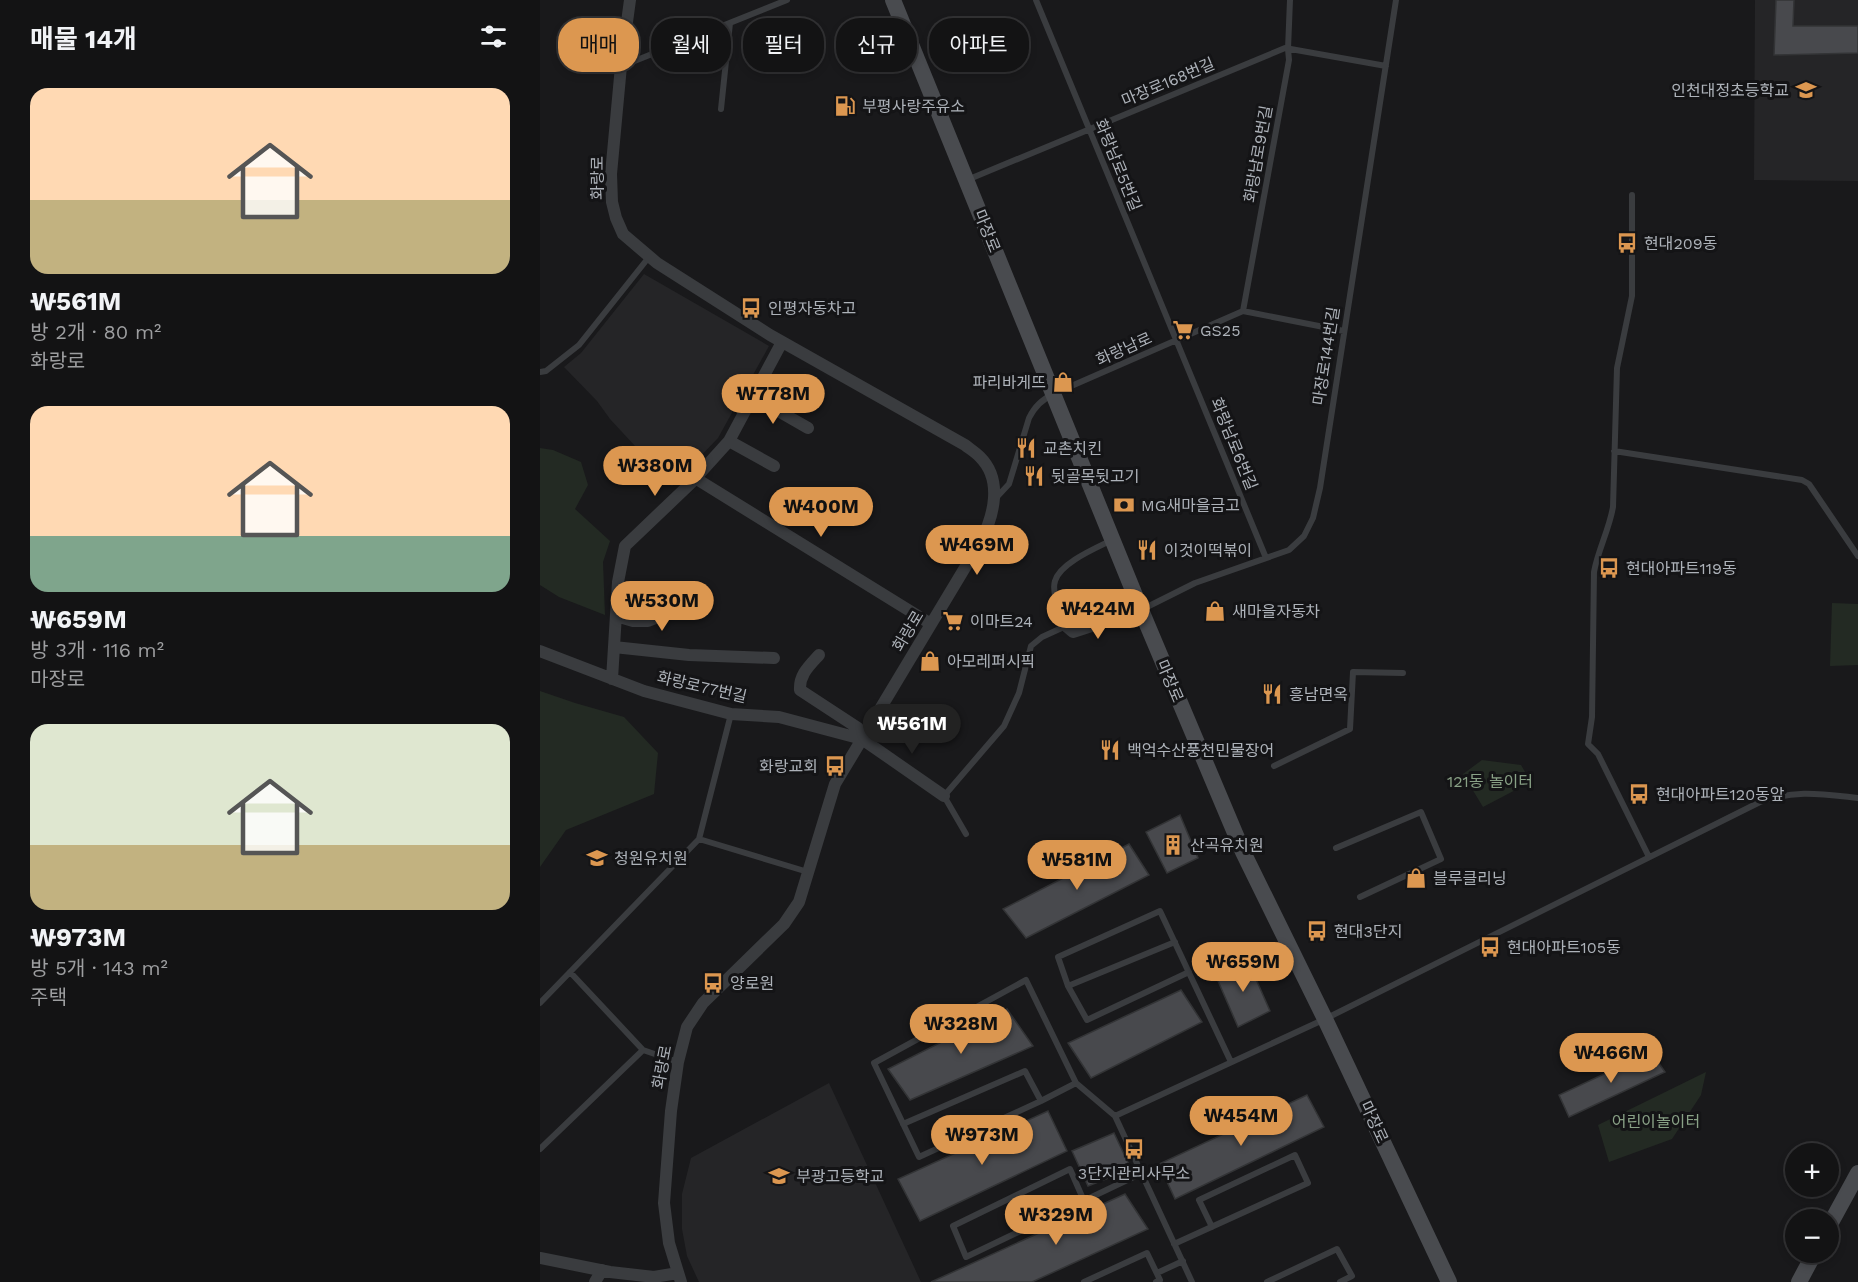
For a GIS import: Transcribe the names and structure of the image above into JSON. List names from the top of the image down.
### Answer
{
  "streets": {
    "main road": ["마장로"],
    "street": ["화랑로", "화랑로77번길"],
    "lane": [
      "마장로168번길",
      "화랑남로9번길",
      "화랑남로5번길",
      "화랑남로",
      "마장로144번길",
      "화랑남로6번길"
    ]
  },
  "crossings": [
    ["마장로168번길", "화랑남로9번길"],
    ["마장로168번길", "화랑남로5번길"],
    ["마장로168번길", "마장로"],
    ["마장로168번길", "마장로144번길"],
    ["화랑남로9번길", "화랑남로"],
    ["화랑남로5번길", "화랑남로"],
    ["화랑남로5번길", "화랑남로6번길"],
    ["화랑로", "화랑남로"],
    ["화랑로", "화랑로77번길"],
    ["마장로", "화랑남로"],
    ["마장로", "마장로144번길"],
    ["화랑남로", "화랑남로6번길"],
    ["마장로144번길", "화랑남로6번길"]
  ],
  "parks": ["121동 놀이터", "어린이놀이터"],
  "places": {
    "school or university": ["인천대정초등학교", "청원유치원", "부광고등학교"],
    "fuel station": ["부평사랑주유소"],
    "bus stop": [
      "현대209동",
      "인평자동차고",
      "현대아파트119동",
      "화랑교회",
      "현대아파트120동앞",
      "현대3단지",
      "현대아파트105동",
      "양로원",
      "3단지관리사무소"
    ],
    "supermarket": ["GS25", "이마트24"],
    "shop": [
      "파리바게뜨",
      "새마을자동차",
      "아모레퍼시픽",
      "블루클리닝"
    ],
    "restaurant": [
      "교촌치킨",
      "뒷골목뒷고기",
      "이것이떡볶이",
      "흥남면옥",
      "백억수산풍천민물장어"
    ],
    "bank": ["MG새마을금고"],
    "building": ["산곡유치원"]
  },
  "page": {
    "heading": "매물 14개",
    "chip": [
      "매매",
      "월세",
      "필터",
      "신규",
      "아파트"
    ],
    "list": [
      {
        "name": "₩561M",
        "note": "방 2개 · 80 m² · 화랑로"
      },
      {
        "name": "₩659M",
        "note": "방 3개 · 116 m² · 마장로"
      },
      {
        "name": "₩973M",
        "note": "방 5개 · 143 m² · 주택"
      }
    ],
    "price": [
      "₩778M",
      "₩380M",
      "₩400M",
      "₩469M",
      "₩530M",
      "₩424M",
      "₩561M",
      "₩581M",
      "₩659M",
      "₩328M",
      "₩466M",
      "₩454M",
      "₩973M",
      "₩329M"
    ],
    "map_buttons": ["+", "−"]
  }
}
